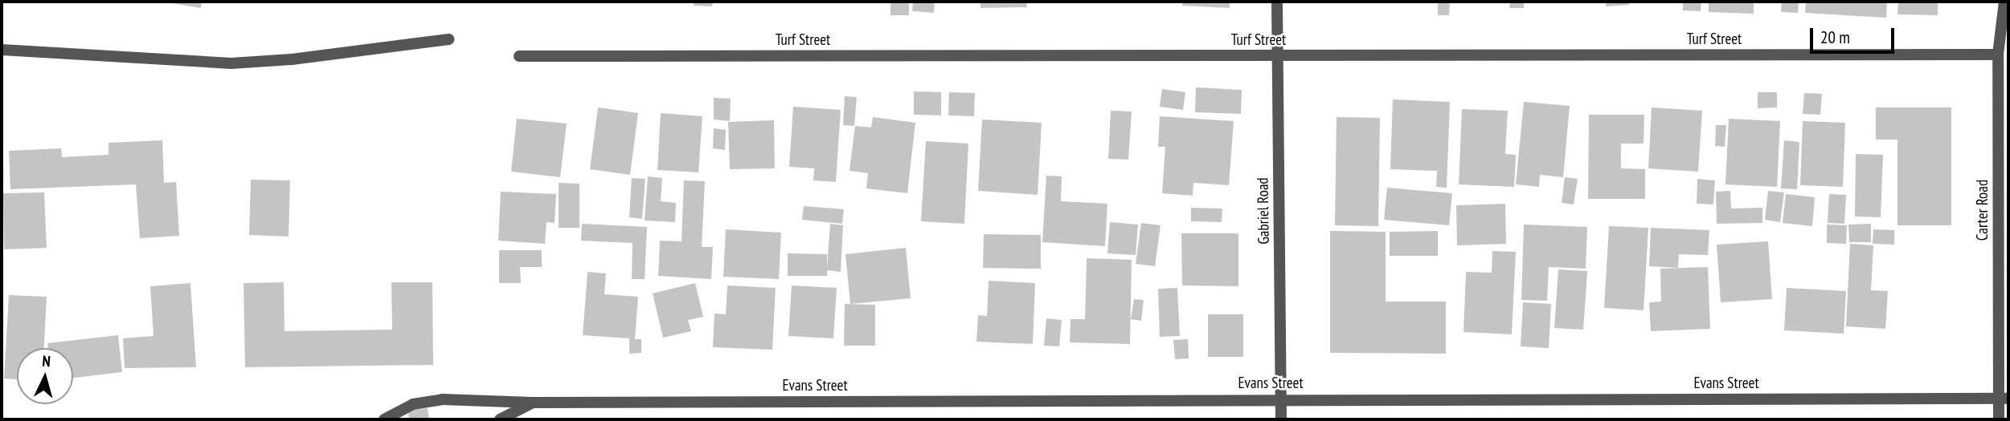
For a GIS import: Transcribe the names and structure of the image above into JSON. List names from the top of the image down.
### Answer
{
  "streets": {
    "street": [
      "Turf Street",
      "Carter Road",
      "Gabriel Road",
      "Evans Street"
    ]
  },
  "crossings": [
    ["Turf Street", "Carter Road"],
    ["Turf Street", "Gabriel Road"],
    ["Carter Road", "Evans Street"],
    ["Gabriel Road", "Evans Street"]
  ],
  "scale_bar": "20 m",
  "north": "top"
}
